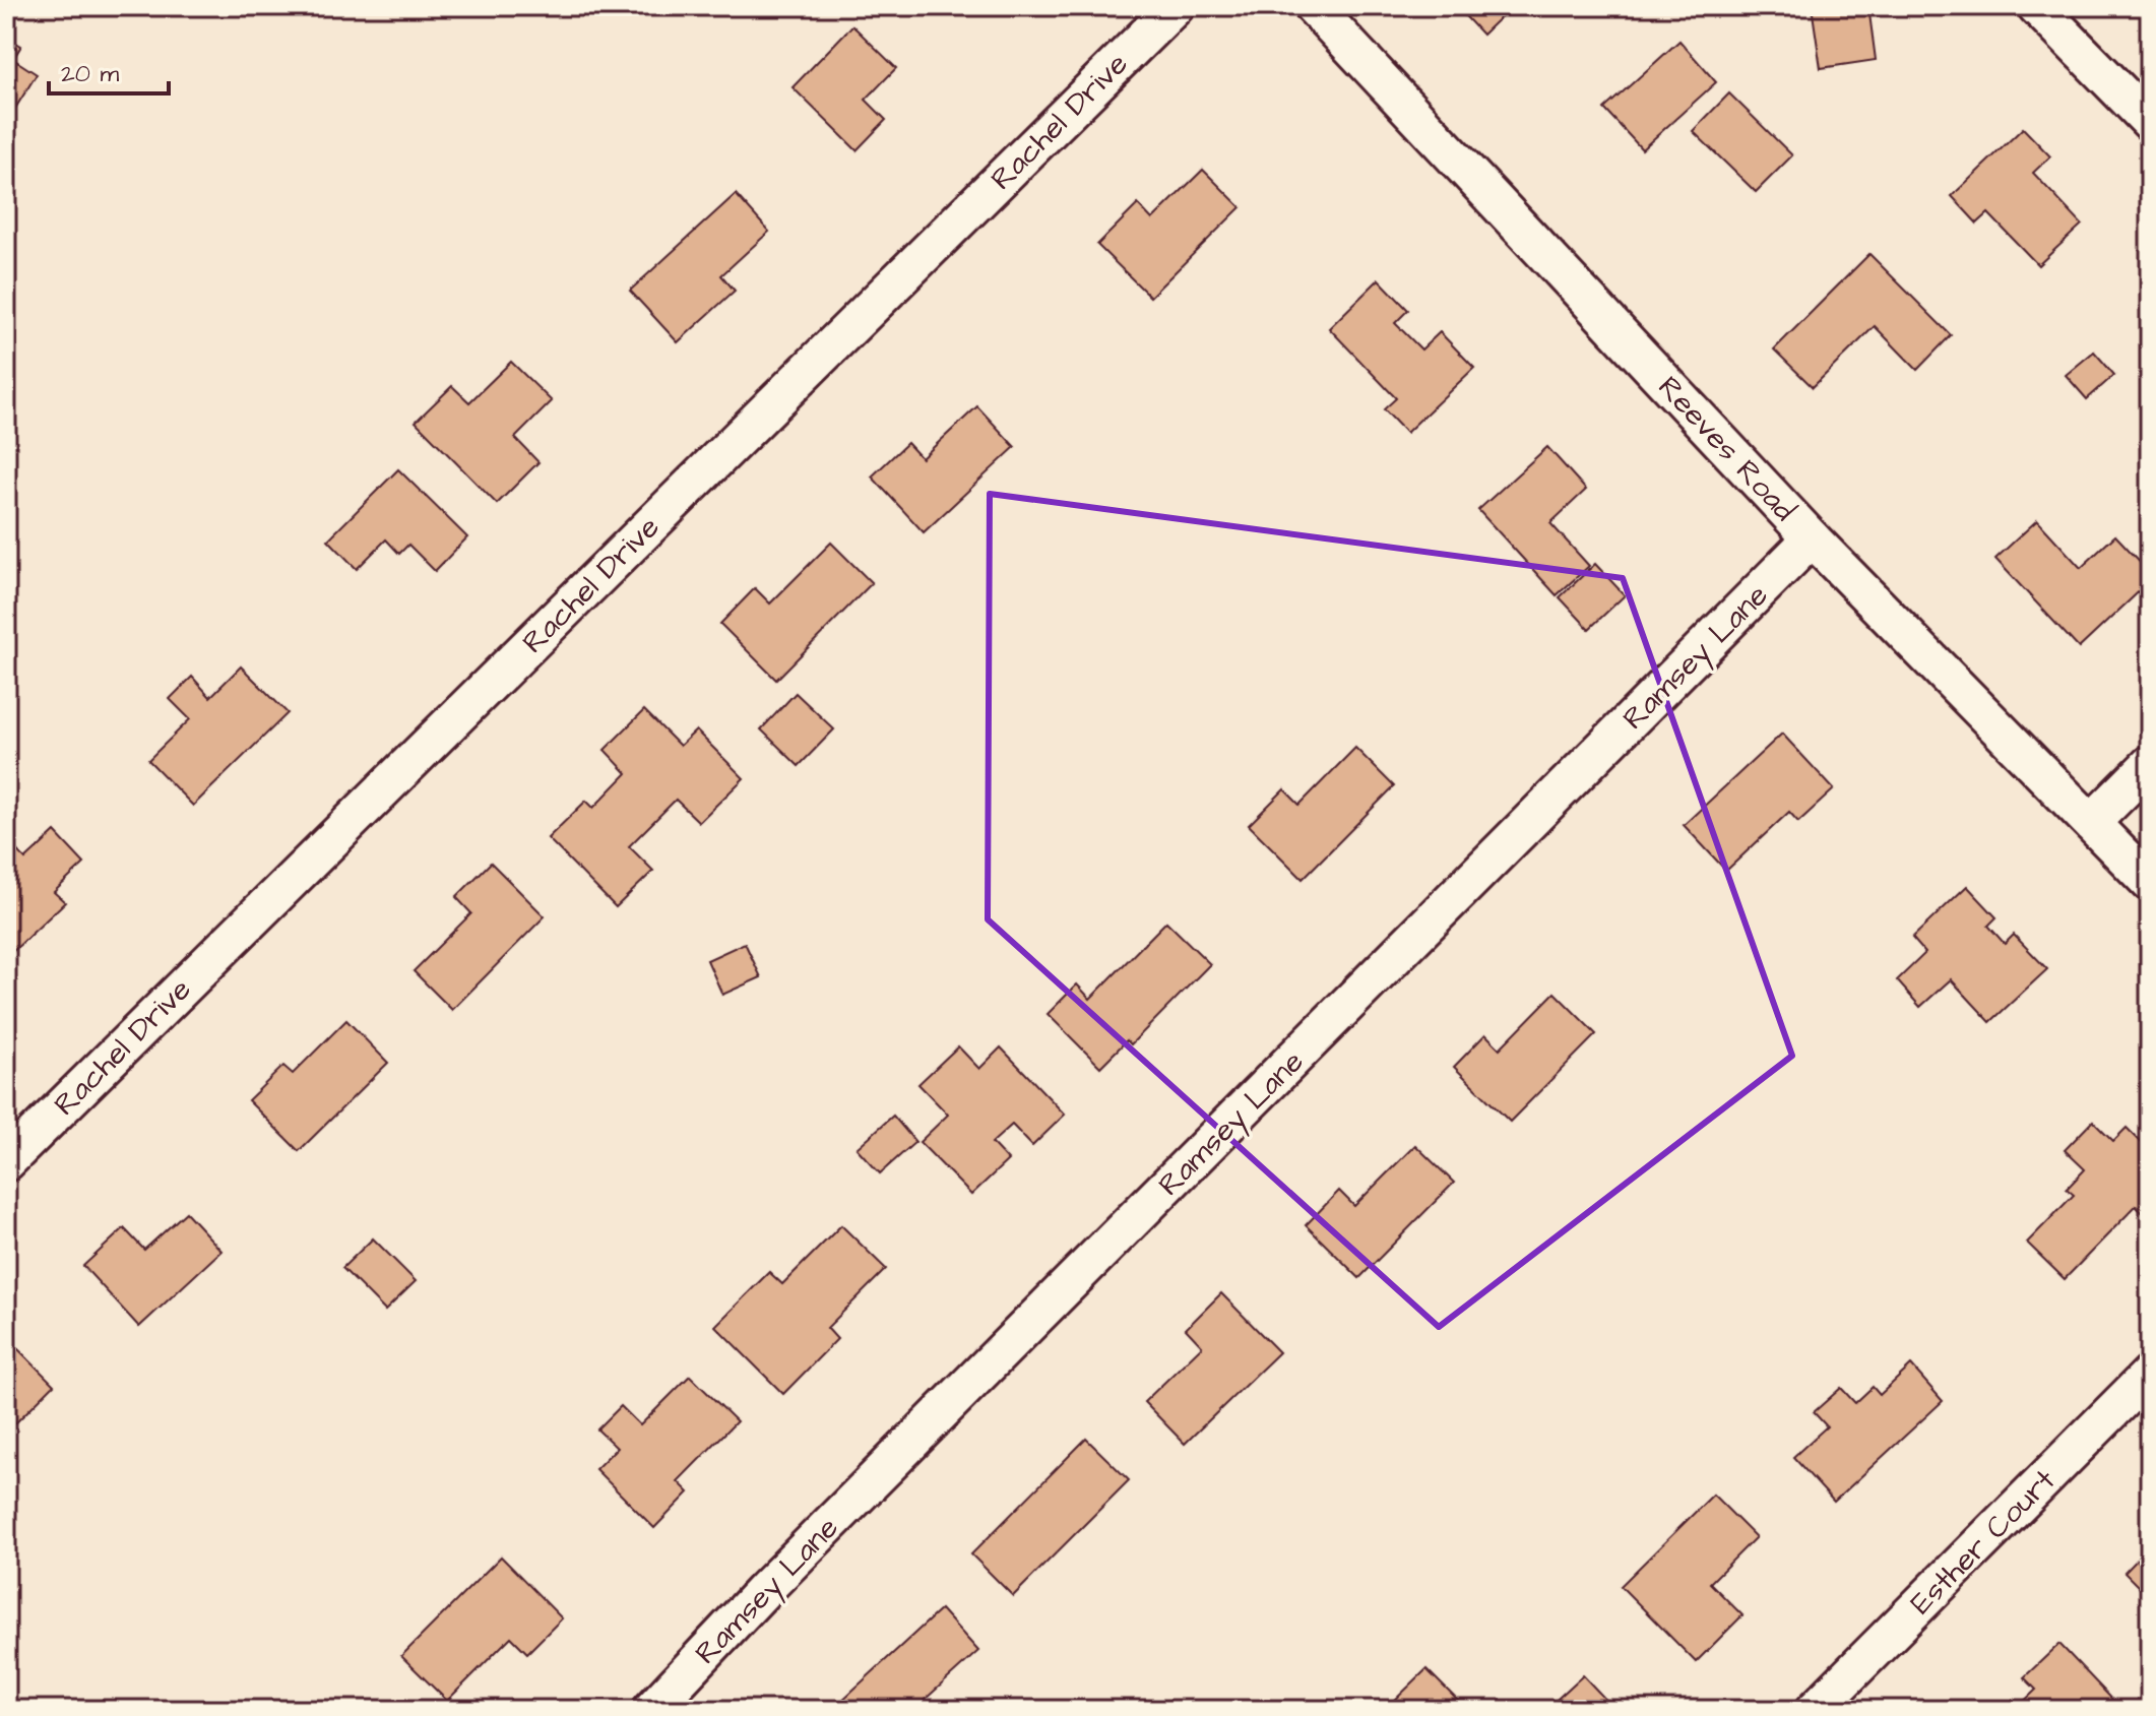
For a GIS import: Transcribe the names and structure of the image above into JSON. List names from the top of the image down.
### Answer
{
  "streets": {
    "street": [
      "Rachel Drive",
      "Reeves Road",
      "Ramsey Lane",
      "Esther Court"
    ]
  },
  "crossings": [
    ["Reeves Road", "Ramsey Lane"]
  ],
  "scale_bar": "20 m"
}
